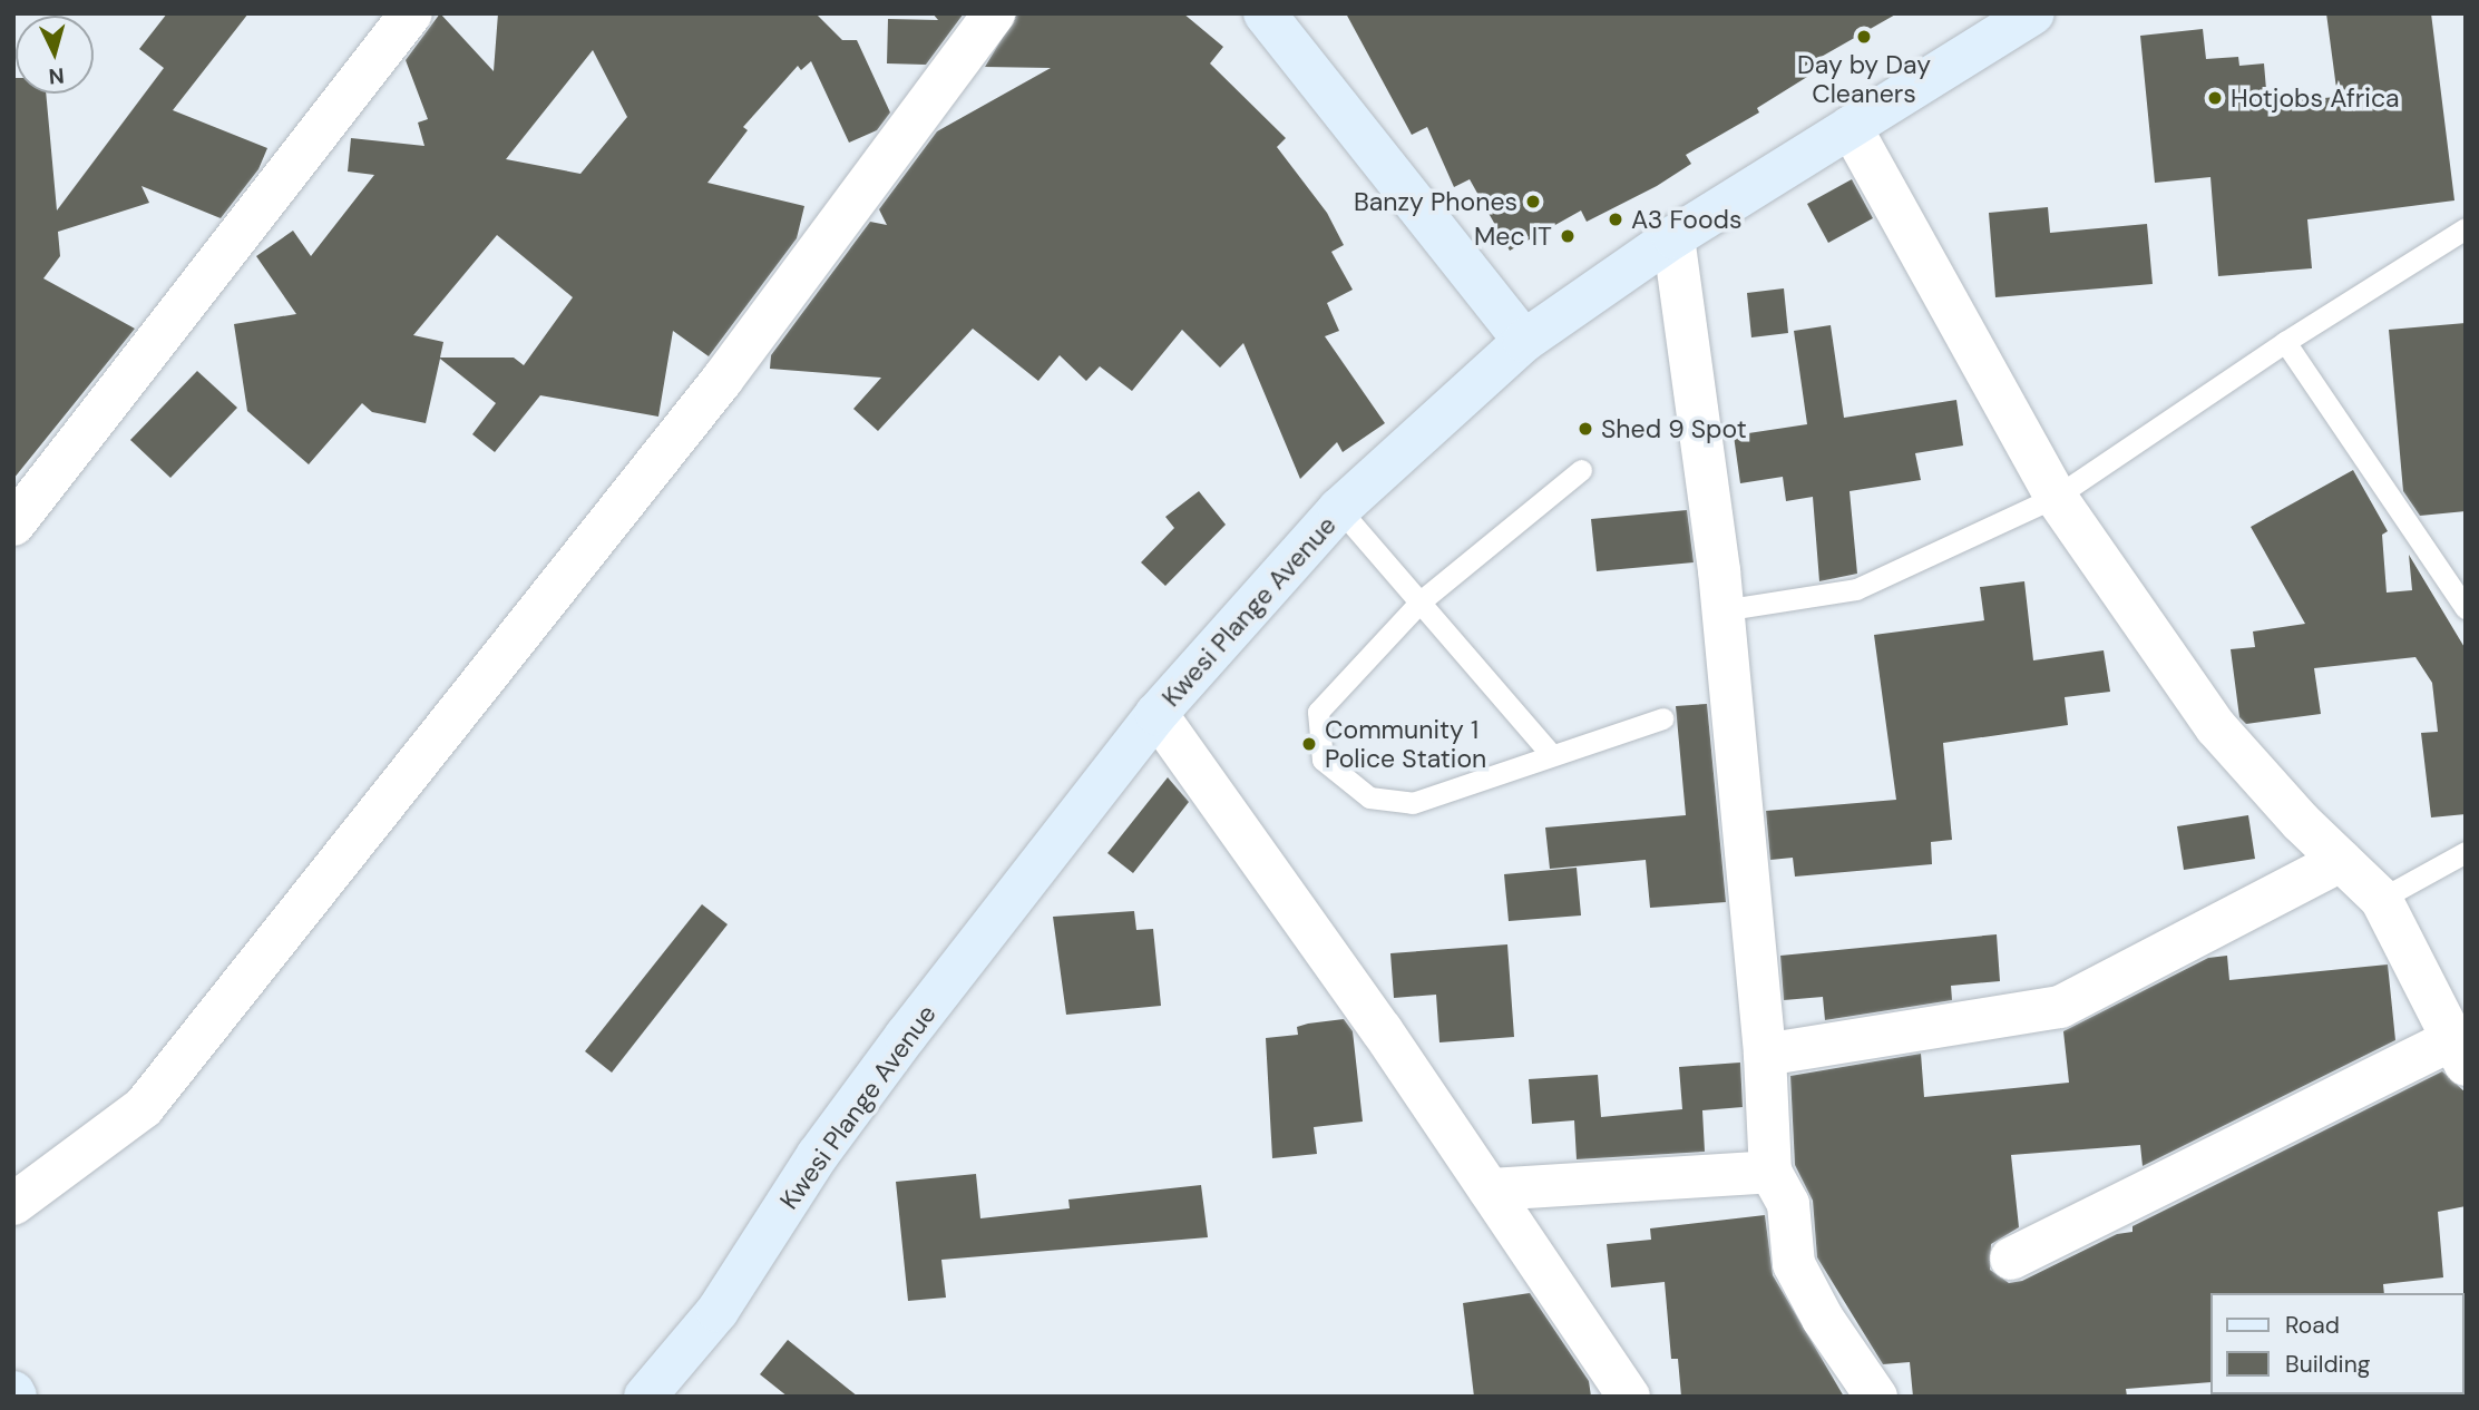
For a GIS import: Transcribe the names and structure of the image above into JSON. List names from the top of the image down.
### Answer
{
  "streets": {
    "street": ["Kwesi Plange Avenue"]
  },
  "places": [
    "Day by Day Cleaners",
    "Hotjobs Africa",
    "Banzy Phones",
    "A3 Foods",
    "Mec IT",
    "Shed 9 Spot",
    "Community 1 Police Station"
  ],
  "legend": ["Road", "Building"],
  "north": "bottom"
}
